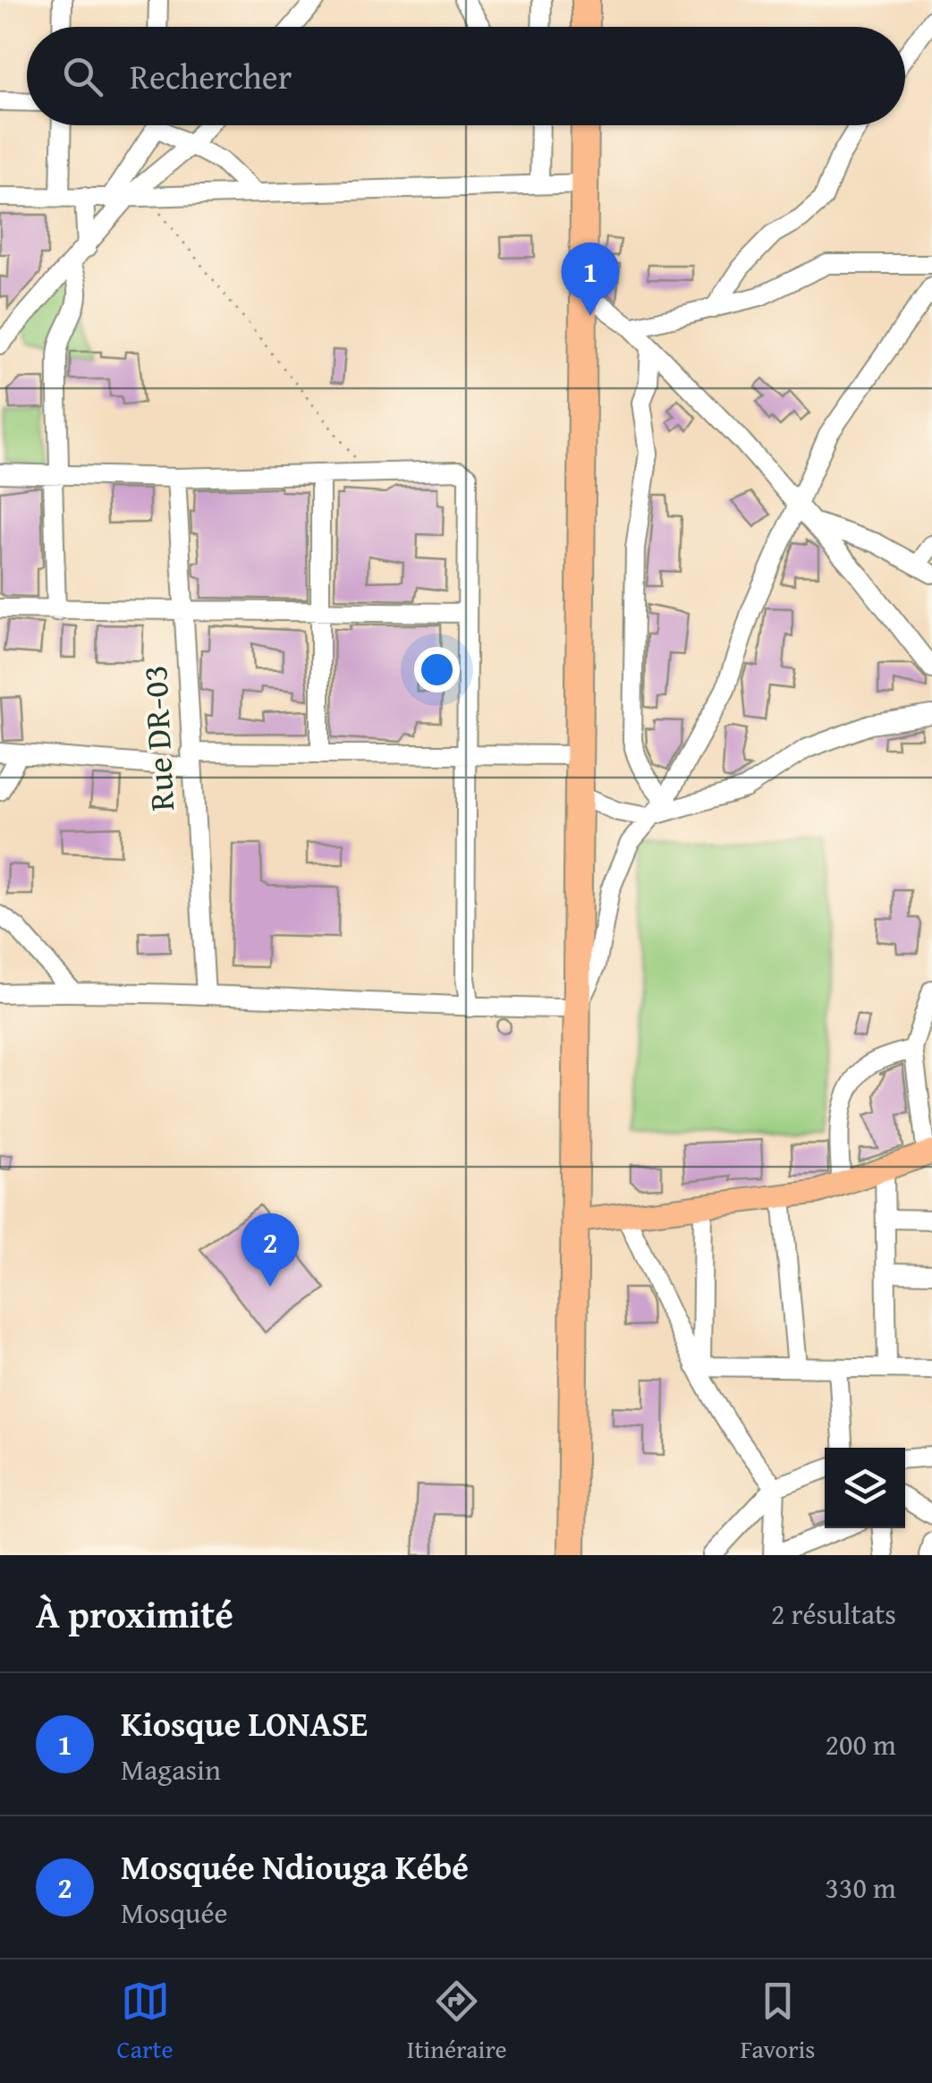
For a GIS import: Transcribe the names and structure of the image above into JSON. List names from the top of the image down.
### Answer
{
  "streets": {
    "street": ["Rue DR-03"]
  },
  "page": {
    "search": "Rechercher",
    "pins": ["1", "2"],
    "heading": ["À proximité", "2 résultats"],
    "list": [
      {
        "mark": "1",
        "name": "Kiosque LONASE",
        "note": "Magasin",
        "value": "200 m"
      },
      {
        "mark": "2",
        "name": "Mosquée Ndiouga Kébé",
        "note": "Mosquée",
        "value": "330 m"
      }
    ],
    "nav": ["Carte", "Itinéraire", "Favoris"]
  }
}
